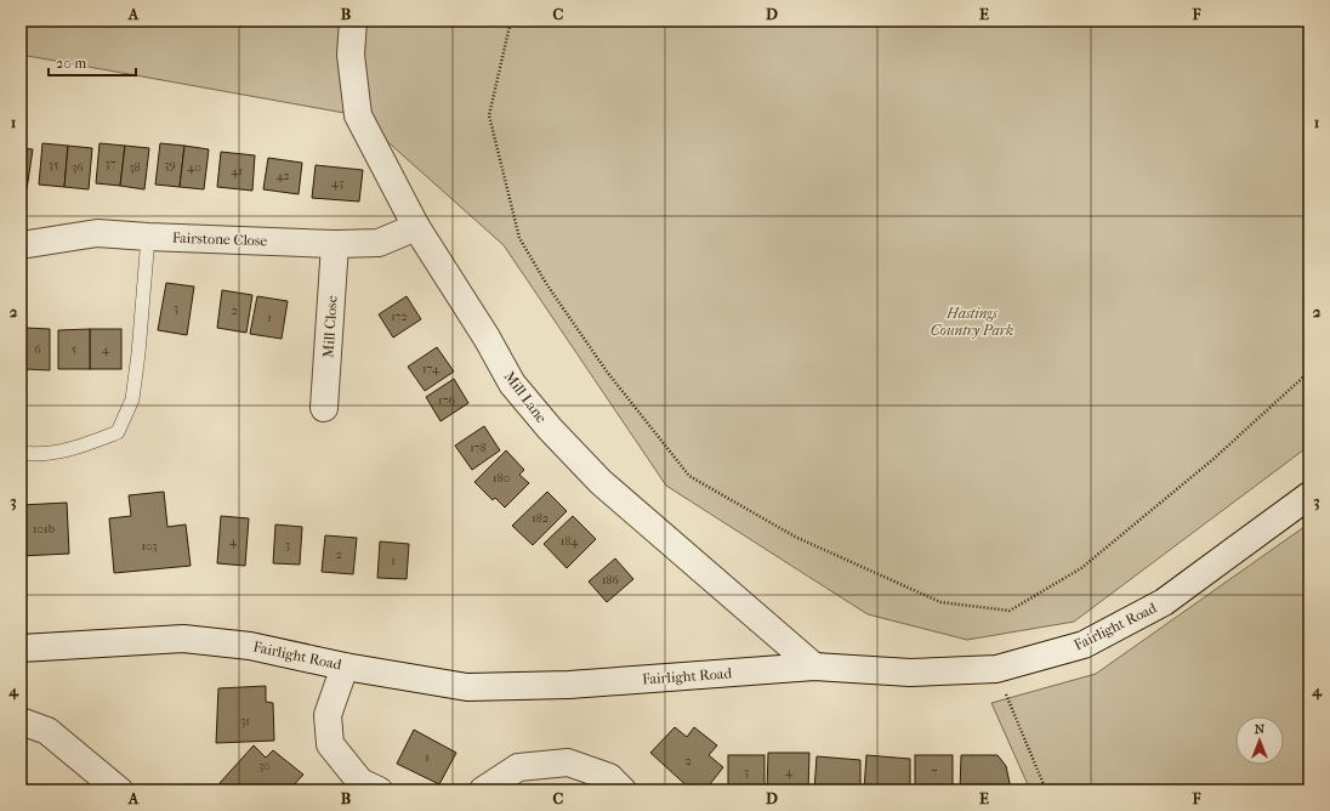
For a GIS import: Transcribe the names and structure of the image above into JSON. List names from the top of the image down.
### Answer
{
  "streets": {
    "street": [
      "Fairstone Close",
      "Mill Close",
      "Mill Lane",
      "Fairlight Road"
    ]
  },
  "crossings": [
    ["Fairstone Close", "Mill Close"],
    ["Fairstone Close", "Mill Lane"],
    ["Mill Lane", "Fairlight Road"]
  ],
  "parks": ["Hastings Country Park"],
  "house_numbers": [
    "37",
    "35",
    "39",
    "36",
    "38",
    "40",
    "41",
    "42",
    "43",
    "3",
    "2",
    "172",
    "1",
    "6",
    "5",
    "4",
    "174",
    "176",
    "178",
    "180",
    "182",
    "101b",
    "4",
    "184",
    "3",
    "103",
    "2",
    "1",
    "186",
    "31",
    "1",
    "2",
    "30",
    "3",
    "4",
    "7"
  ],
  "scale_bar": "20 m",
  "north": "top",
  "grid": {
    "columns": [
      "A",
      "B",
      "C",
      "D",
      "E",
      "F"
    ],
    "rows": [
      "1",
      "2",
      "3",
      "4"
    ]
  }
}
